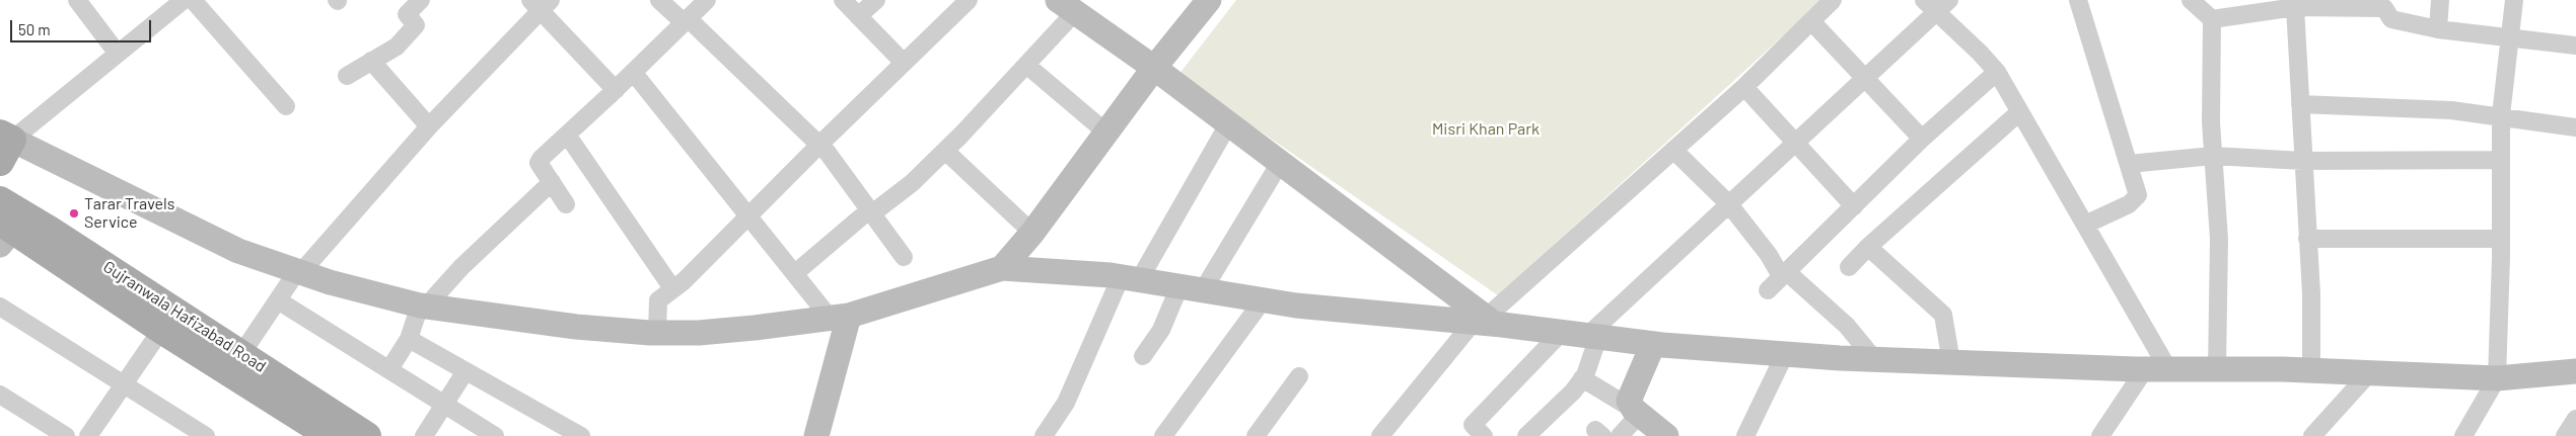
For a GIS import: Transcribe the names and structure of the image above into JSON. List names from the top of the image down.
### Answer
{
  "streets": {
    "main road": ["Gujranwala Hafizabad Road"]
  },
  "parks": ["Misri Khan Park"],
  "places": ["Tarar Travels Service"],
  "scale_bar": "50 m"
}
